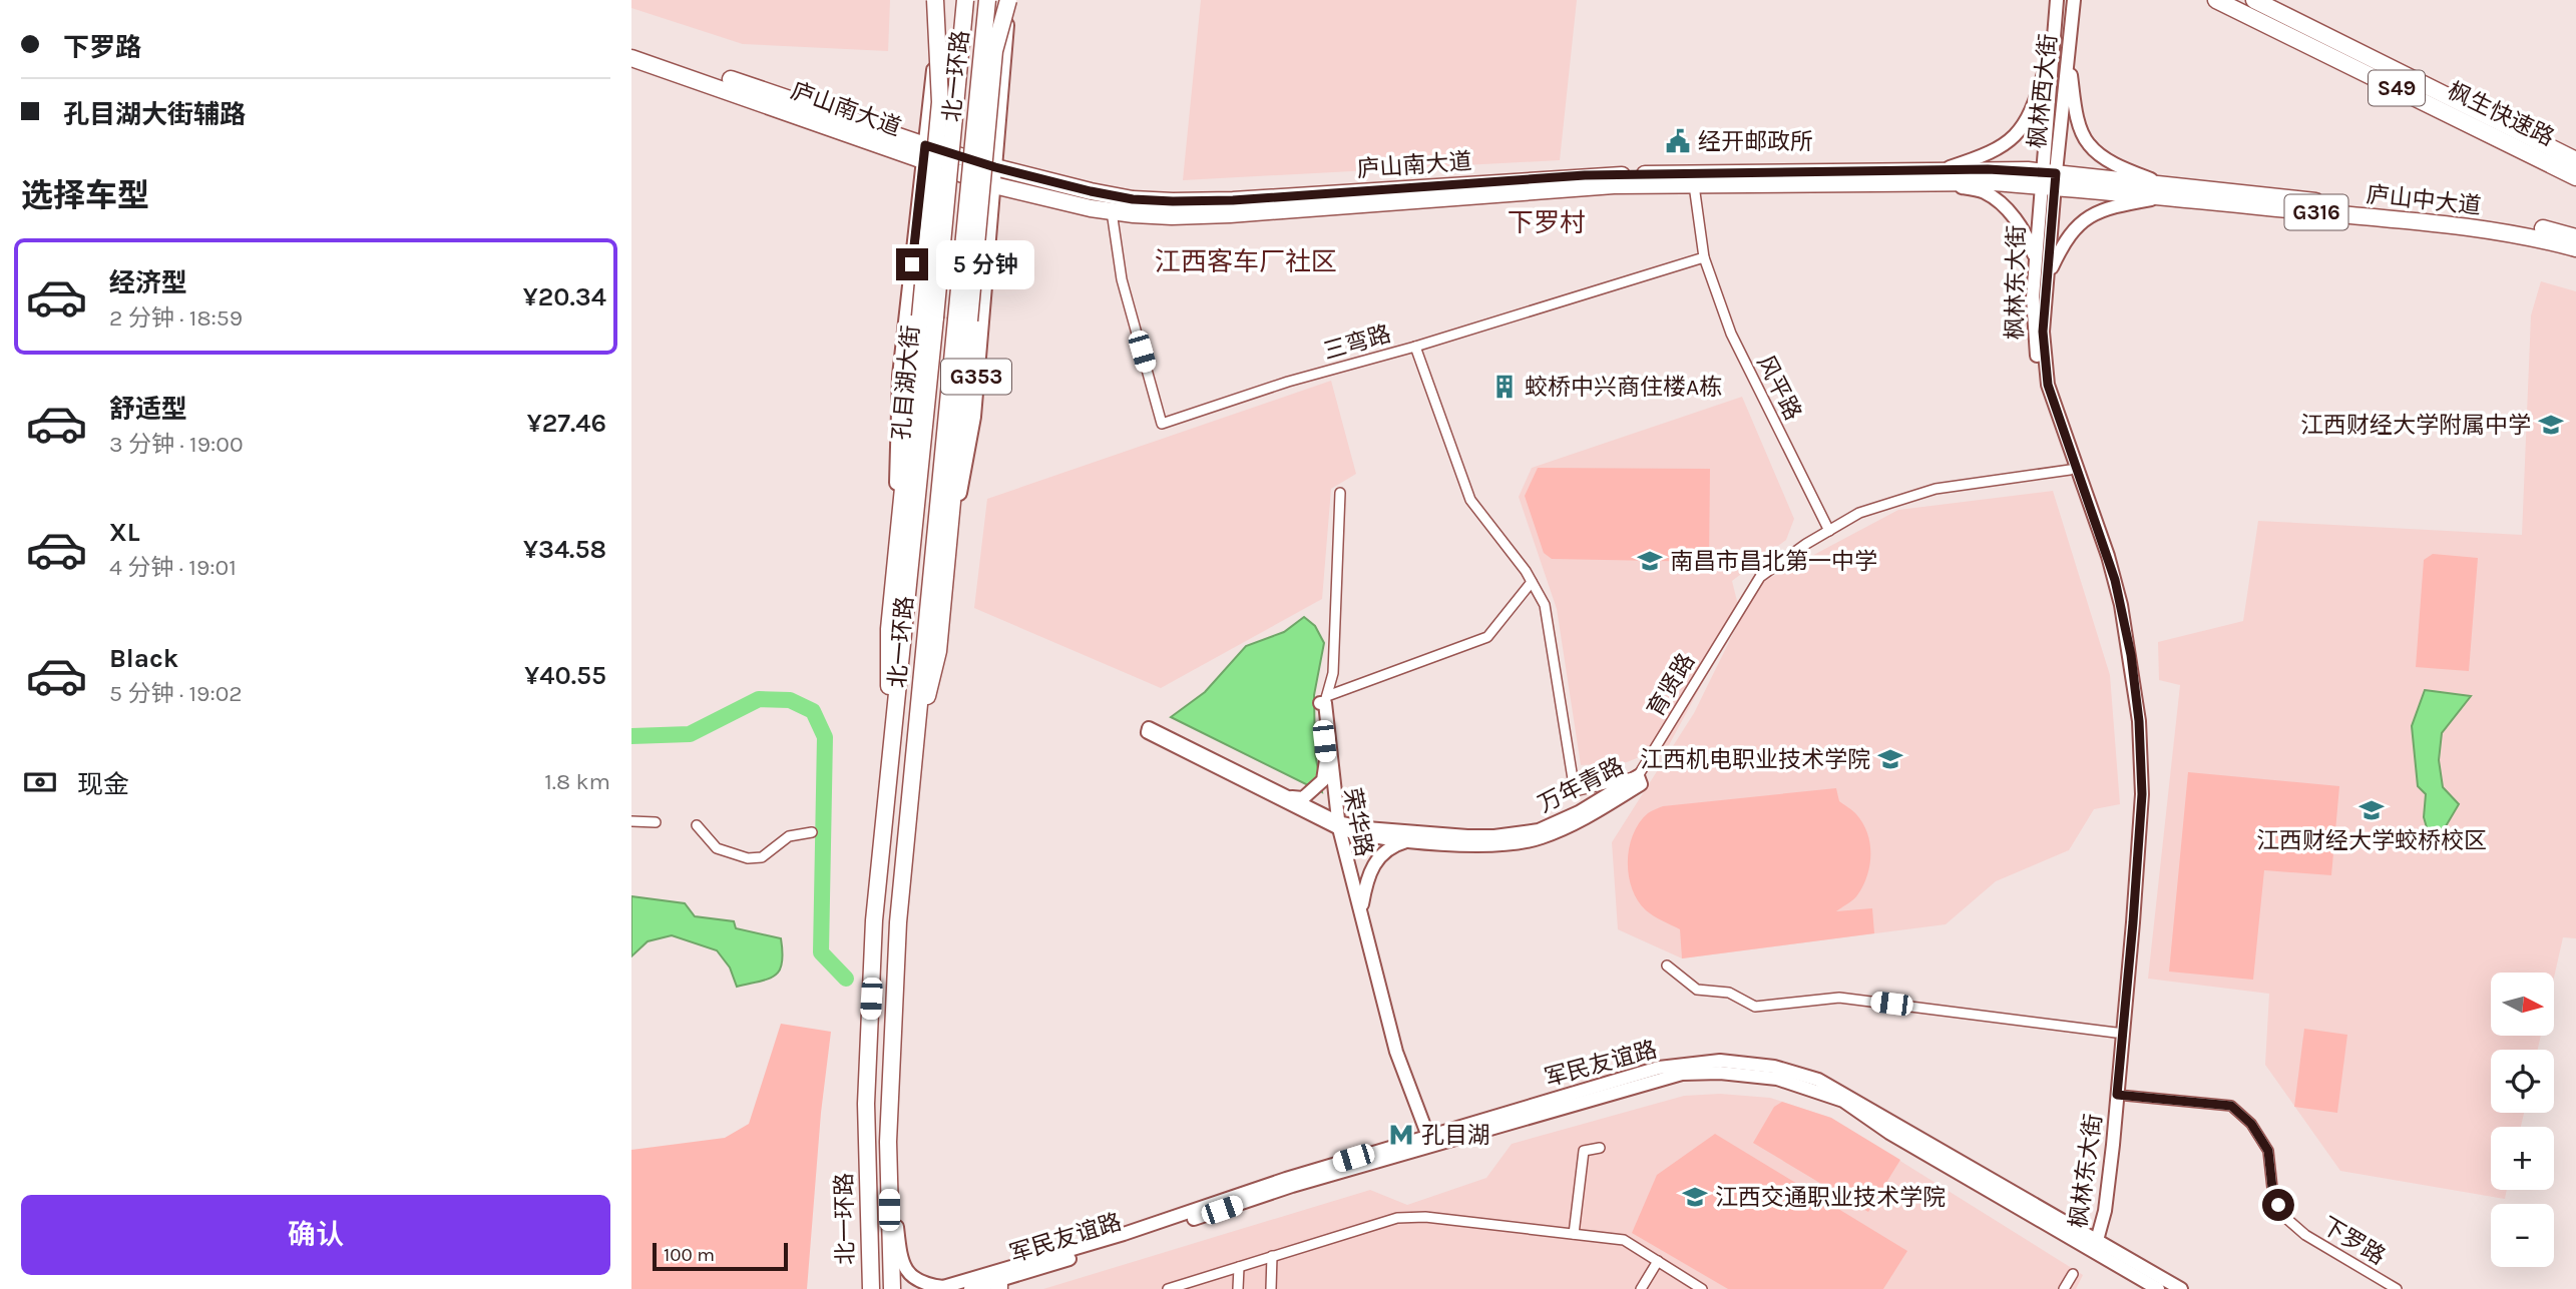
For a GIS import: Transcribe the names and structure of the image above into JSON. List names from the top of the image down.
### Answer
{
  "streets": {
    "highway": [
      "北一环路",
      "S49",
      "庐山南大道",
      "枫生快速路",
      "庐山中大道",
      "G316",
      "G353",
      "孔目湖大街"
    ],
    "street": [
      "枫林西大街",
      "枫林东大街",
      "三弯路",
      "风平路",
      "育贤路",
      "万年青路",
      "荣华路",
      "军民友谊路",
      "下罗路"
    ]
  },
  "crossings": [
    ["北一环路", "G353"],
    ["北一环路", "孔目湖大街"],
    ["枫林西大街", "庐山南大道"],
    ["枫林西大街", "庐山中大道"],
    ["枫林西大街", "枫林东大街"],
    ["庐山南大道", "庐山中大道"],
    ["庐山南大道", "枫林东大街"],
    ["庐山南大道", "三弯路"],
    ["庐山南大道", "G353"],
    ["庐山中大道", "枫林东大街"],
    ["枫林东大街", "育贤路"],
    ["枫林东大街", "军民友谊路"],
    ["枫林东大街", "下罗路"],
    ["三弯路", "风平路"],
    ["风平路", "育贤路"],
    ["育贤路", "万年青路"],
    ["万年青路", "荣华路"],
    ["荣华路", "军民友谊路"]
  ],
  "districts": ["下罗村", "江西客车厂社区"],
  "places": {
    "public building": ["经开邮政所"],
    "building": ["蛟桥中兴商住楼A栋"],
    "school or university": [
      "江西财经大学附属中学",
      "南昌市昌北第一中学",
      "江西机电职业技术学院",
      "江西财经大学蛟桥校区",
      "江西交通职业技术学院"
    ],
    "metro station": ["孔目湖"]
  },
  "scale_bar": "100 m",
  "north": "right",
  "page": {
    "banner": ["下罗路", "孔目湖大街辅路"],
    "heading": "选择车型",
    "list": [
      {
        "name": "经济型",
        "note": "2 分钟 · 18:59",
        "value": "¥20.34"
      },
      {
        "name": "舒适型",
        "note": "3 分钟 · 19:00",
        "value": "¥27.46"
      },
      {
        "name": "XL",
        "note": "4 分钟 · 19:01",
        "value": "¥34.58"
      },
      {
        "name": "Black",
        "note": "5 分钟 · 19:02",
        "value": "¥40.55"
      }
    ],
    "bubble": "5 分钟",
    "pay": ["现金", "1.8 km"],
    "map_buttons": ["+", "−"],
    "buttons": "确认",
    "scale": "100 m"
  }
}
